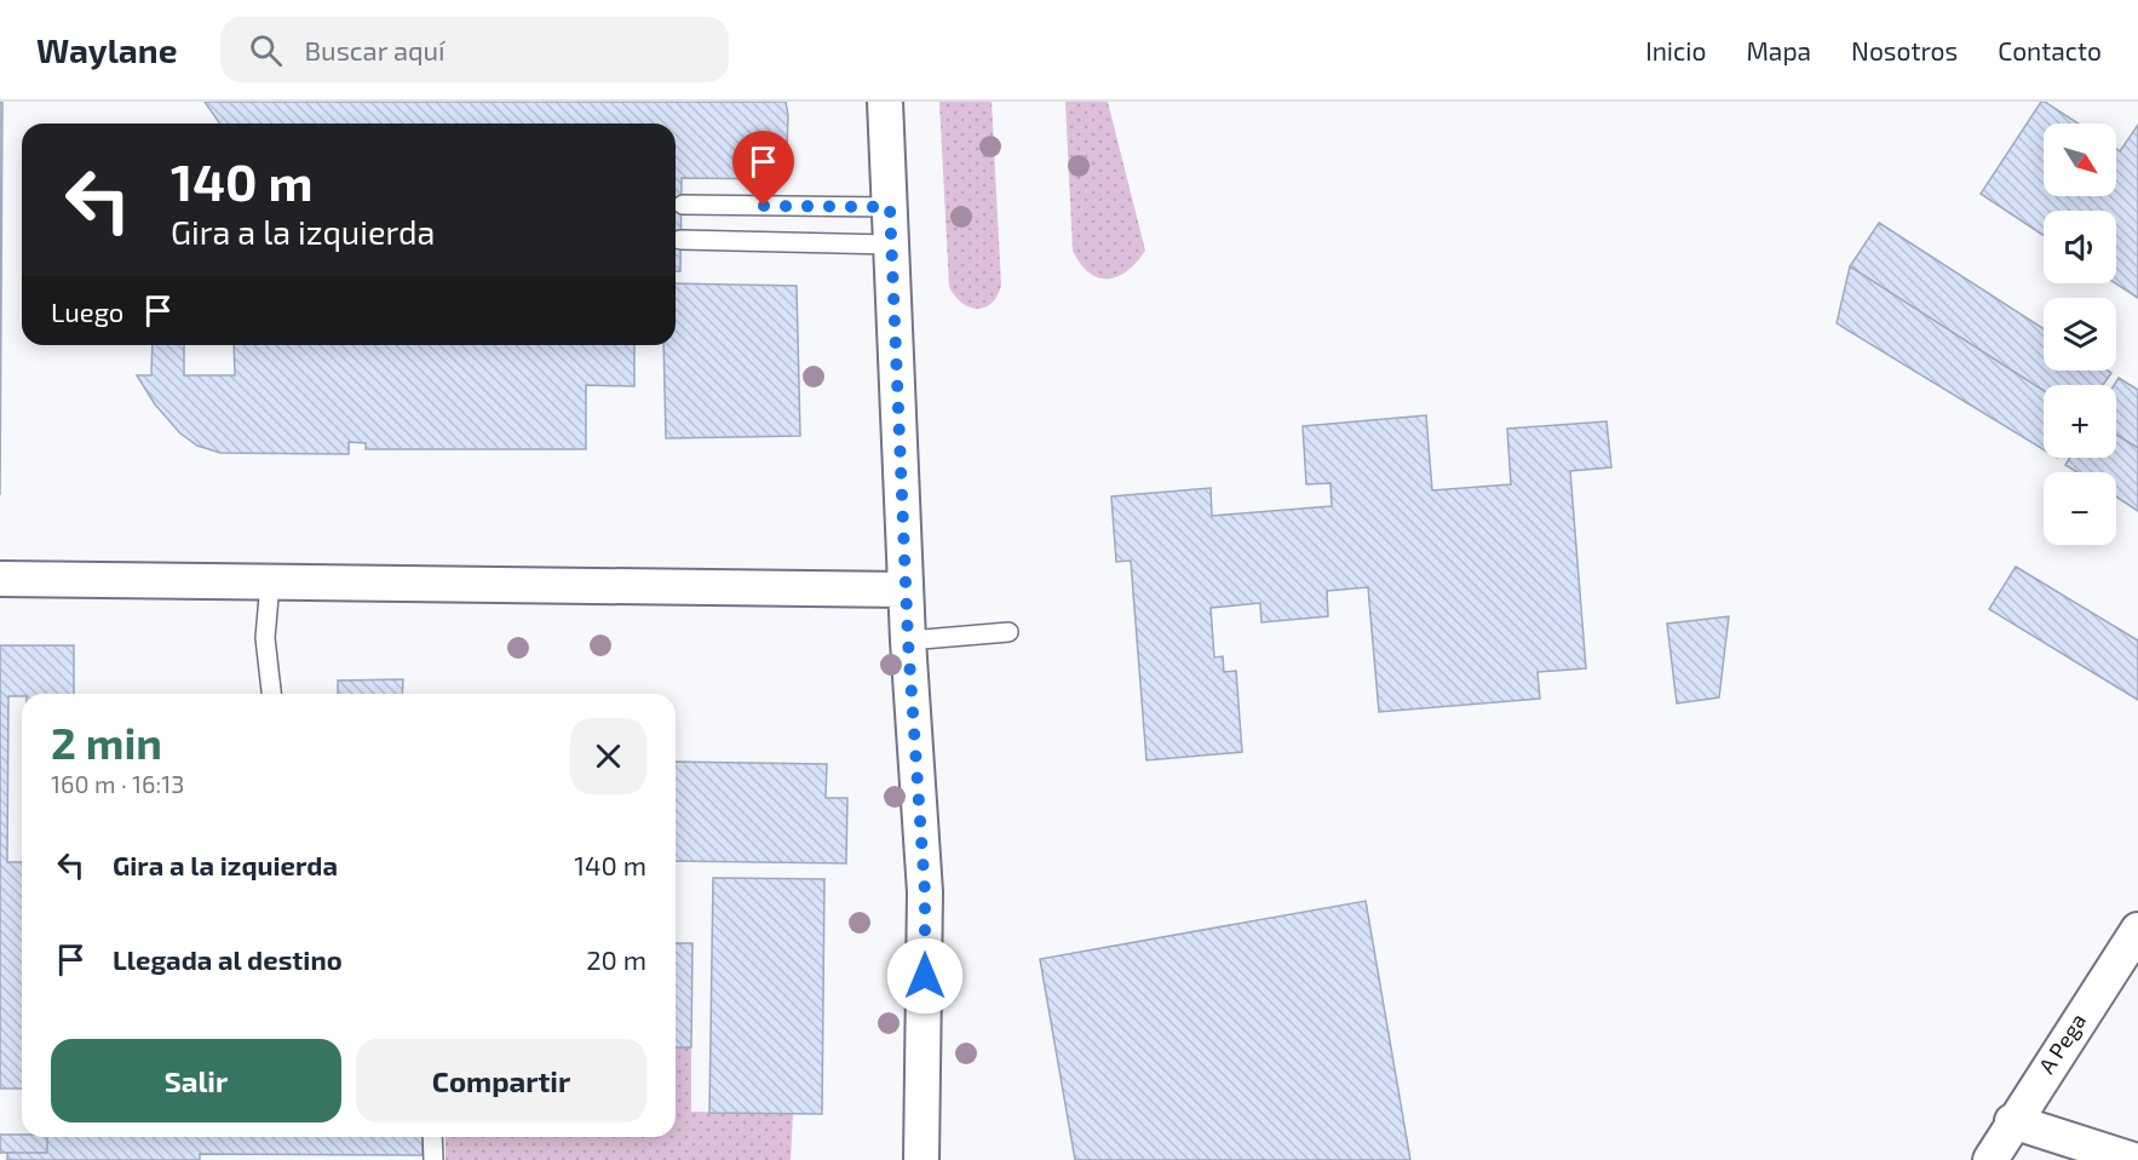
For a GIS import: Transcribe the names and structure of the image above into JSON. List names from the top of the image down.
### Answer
{
  "streets": {
    "street": ["A Pega"]
  },
  "north": "bottom right",
  "page": {
    "header": "Waylane",
    "search": "Buscar aquí",
    "nav": [
      "Inicio",
      "Mapa",
      "Nosotros",
      "Contacto"
    ],
    "map_buttons": ["+", "−"],
    "turn": ["140 m", "Gira a la izquierda"],
    "then": "Luego",
    "heading": ["2 min", "160 m · 16:13"],
    "list": [
      {
        "name": "Gira a la izquierda",
        "value": "140 m"
      },
      {
        "name": "Llegada al destino",
        "value": "20 m"
      }
    ],
    "buttons": ["Salir", "Compartir"]
  }
}
